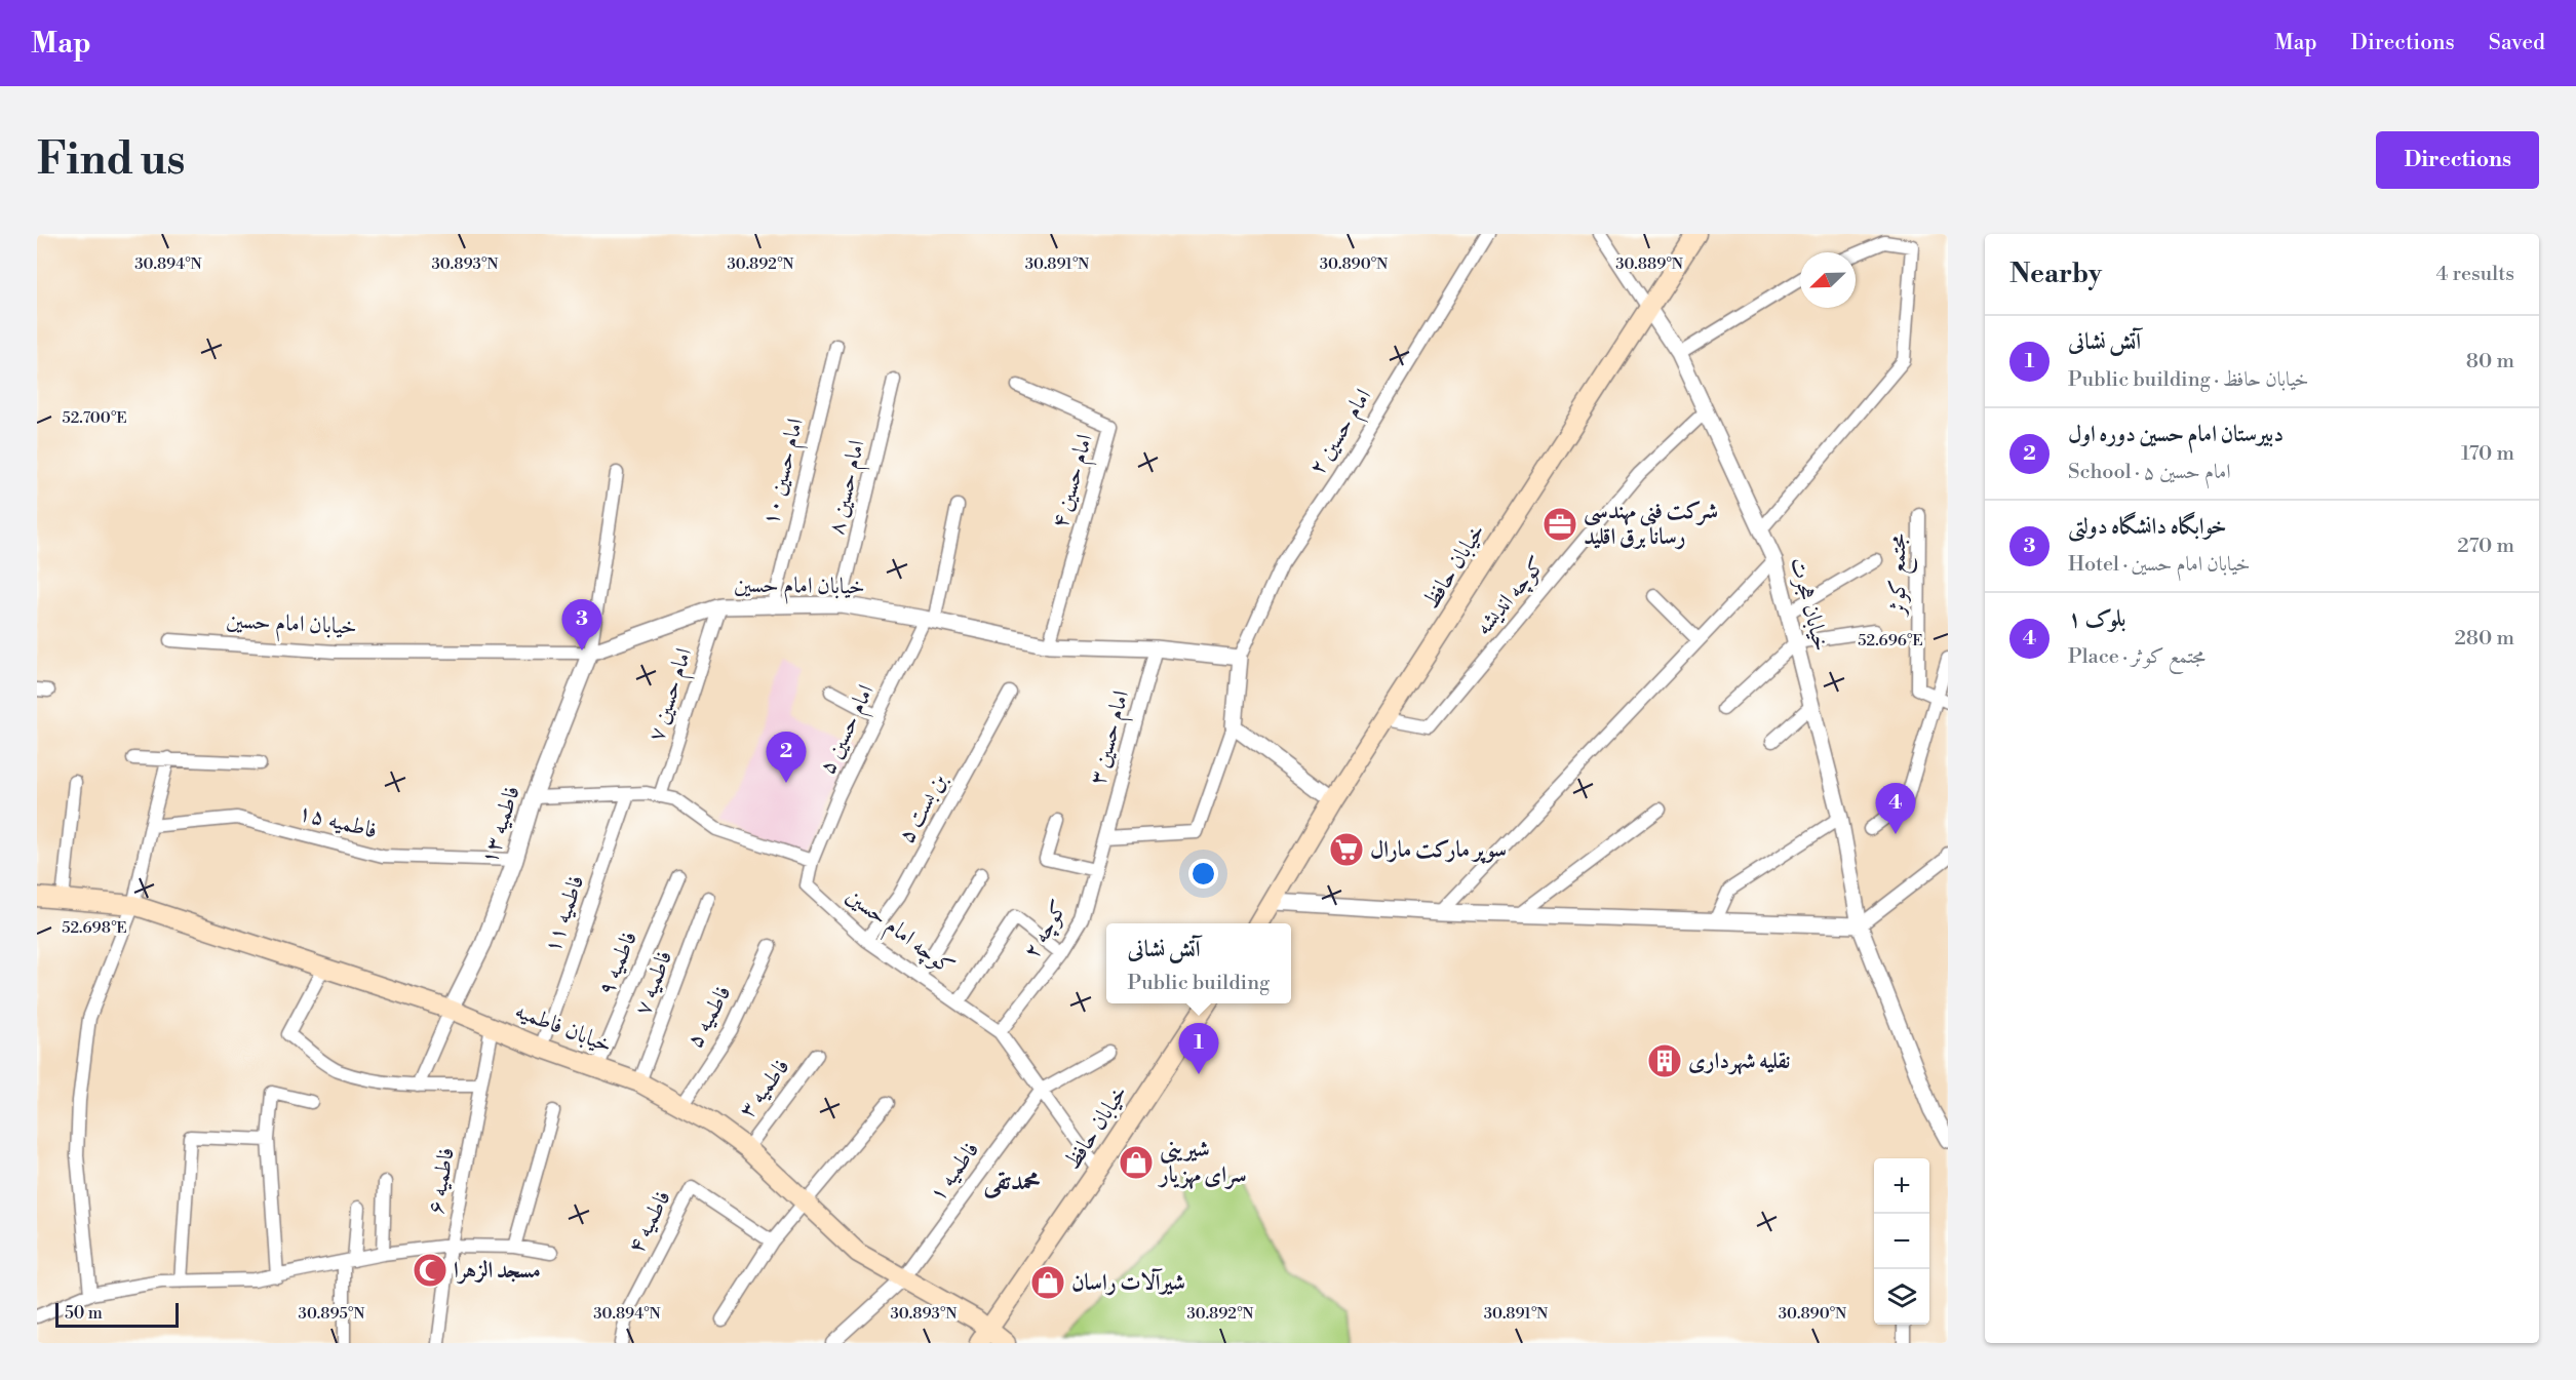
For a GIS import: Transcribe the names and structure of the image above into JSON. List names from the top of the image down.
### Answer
{
  "streets": {
    "main road": ["خیابان حافظ", "خیابان فاطمیه"],
    "street": [
      "امام حسین ۲",
      "امام حسین ۱۰",
      "امام حسین ۴",
      "امام حسین ۸",
      "مجتمع کوثر",
      "خیابان امام حسین",
      "کوچه اندیشه",
      "خیابان هجرت",
      "امام حسین ۷",
      "امام حسین ۵",
      "امام حسین ۳",
      "بن بست ۵",
      "فاطمیه ۱۵",
      "فاطمیه ۱۳",
      "فاطمیه ۱۱",
      "کوچه ۲",
      "کوچه امام حسین",
      "فاطمیه ۹",
      "فاطمیه ۷",
      "فاطمیه ۵",
      "فاطمیه ۳",
      "فاطمیه ۱",
      "فاطمیه ۶",
      "فاطمیه ۴"
    ]
  },
  "crossings": [
    ["امام حسین ۲", "خیابان امام حسین"],
    ["امام حسین ۱۰", "خیابان امام حسین"],
    ["امام حسین ۴", "خیابان امام حسین"],
    ["امام حسین ۸", "خیابان امام حسین"],
    ["خیابان حافظ", "کوچه اندیشه"],
    ["خیابان حافظ", "خیابان هجرت"],
    ["خیابان حافظ", "کوچه امام حسین"],
    ["خیابان حافظ", "خیابان فاطمیه"],
    ["خیابان امام حسین", "امام حسین ۷"],
    ["خیابان امام حسین", "امام حسین ۵"],
    ["خیابان امام حسین", "امام حسین ۳"],
    ["خیابان امام حسین", "فاطمیه ۱۳"],
    ["کوچه اندیشه", "خیابان هجرت"],
    ["امام حسین ۵", "کوچه امام حسین"],
    ["امام حسین ۳", "کوچه ۲"],
    ["بن بست ۵", "کوچه امام حسین"],
    ["فاطمیه ۱۵", "فاطمیه ۱۳"],
    ["فاطمیه ۱۳", "خیابان فاطمیه"],
    ["فاطمیه ۱۱", "خیابان فاطمیه"],
    ["کوچه ۲", "کوچه امام حسین"],
    ["کوچه امام حسین", "فاطمیه ۱"],
    ["فاطمیه ۹", "خیابان فاطمیه"],
    ["فاطمیه ۷", "خیابان فاطمیه"],
    ["فاطمیه ۵", "خیابان فاطمیه"],
    ["خیابان فاطمیه", "فاطمیه ۳"],
    ["خیابان فاطمیه", "فاطمیه ۱"],
    ["خیابان فاطمیه", "فاطمیه ۶"]
  ],
  "districts": ["محمدتقی"],
  "places": {
    "office": ["شرکت فنی مهندسی رسانا برق اقلید"],
    "supermarket": ["سوپر مارکت مارال"],
    "building": ["نقلیه شهرداری"],
    "shop": ["شیرینی سرای مهزیار", "شیرآلات راسان"],
    "mosque": ["مسجد الزهرا"]
  },
  "scale_bar": "50 m",
  "north": "bottom left",
  "page": {
    "header": "Map",
    "nav": ["Map", "Directions", "Saved"],
    "buttons": "Directions",
    "title": "Find us",
    "heading": ["Nearby", "4 results"],
    "list": [
      {
        "mark": "1",
        "name": "آتش نشانی",
        "note": "Public building · خیابان حافظ",
        "value": "80 m"
      },
      {
        "mark": "2",
        "name": "دبیرستان امام حسین دوره اول",
        "note": "School · امام حسین ۵",
        "value": "170 m"
      },
      {
        "mark": "3",
        "name": "خوابگاه دانشگاه دولتی",
        "note": "Hotel · خیابان امام حسین",
        "value": "270 m"
      },
      {
        "mark": "4",
        "name": "بلوک ۱",
        "note": "Place · مجتمع کوثر",
        "value": "280 m"
      }
    ],
    "pins": [
      "3",
      "2",
      "4",
      "1"
    ],
    "popup": ["آتش نشانی", "Public building"],
    "map_buttons": ["+", "−"],
    "scale": "50 m"
  },
  "coordinates": [
    "30.894°N",
    "30.893°N",
    "30.892°N",
    "30.891°N",
    "30.890°N",
    "30.889°N",
    "52.700°E",
    "52.696°E",
    "52.698°E",
    "30.895°N"
  ]
}
